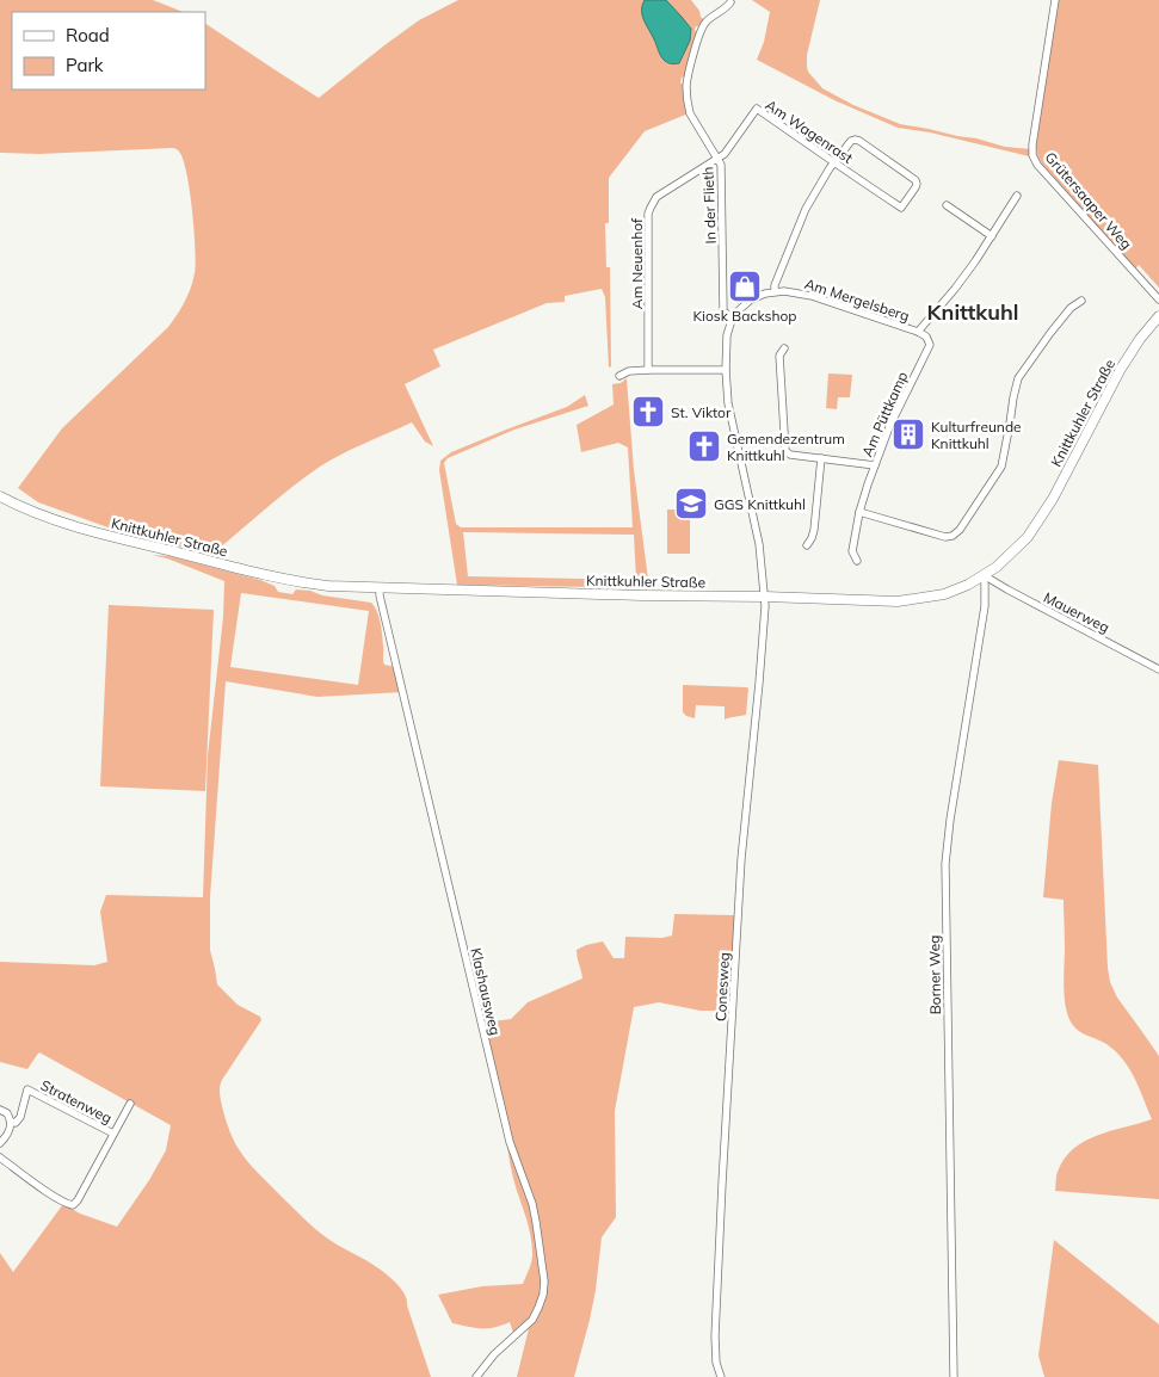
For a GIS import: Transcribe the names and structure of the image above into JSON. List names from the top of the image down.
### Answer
{
  "streets": {
    "street": [
      "Am Wagenrast",
      "Grütersaaper Weg",
      "In der Flieth",
      "Am Neuenhof",
      "Am Mergelsberg",
      "Knittkuhler Straße",
      "Am Püttkamp",
      "Mauerweg",
      "Borner Weg",
      "Conesweg",
      "Klashausweg",
      "Stratenweg"
    ]
  },
  "crossings": [
    ["Am Wagenrast", "In der Flieth"],
    ["Am Wagenrast", "Am Neuenhof"],
    ["In der Flieth", "Am Neuenhof"],
    ["Am Mergelsberg", "Am Püttkamp"],
    ["Knittkuhler Straße", "Mauerweg"],
    ["Knittkuhler Straße", "Borner Weg"],
    ["Knittkuhler Straße", "Conesweg"],
    ["Knittkuhler Straße", "Klashausweg"],
    ["Mauerweg", "Borner Weg"]
  ],
  "districts": ["Knittkuhl"],
  "places": {
    "shop": ["Kiosk Backshop"],
    "church": ["St. Viktor", "Gemendezentrum Knittkuhl"],
    "building": ["Kulturfreunde Knittkuhl"],
    "school or university": ["GGS Knittkuhl"]
  },
  "legend": ["Road", "Park"]
}
